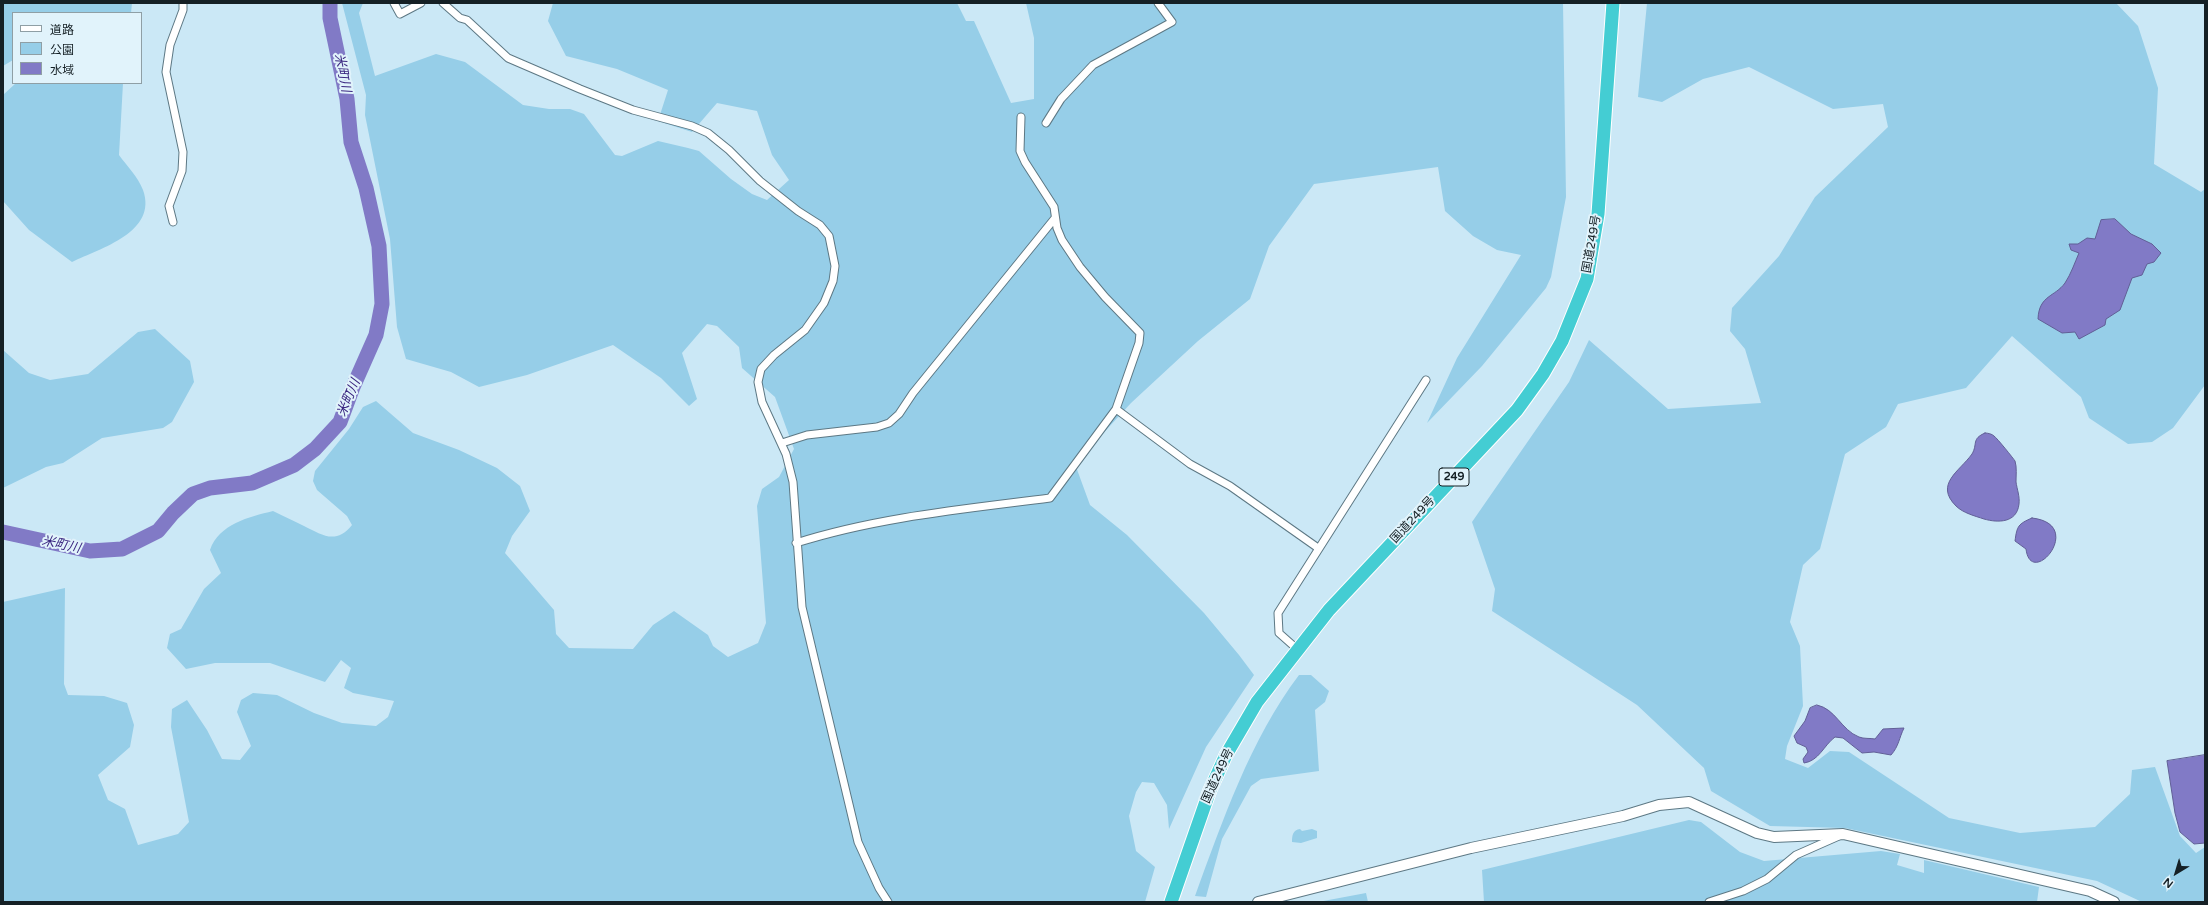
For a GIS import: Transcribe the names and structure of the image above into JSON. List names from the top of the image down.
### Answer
{
  "streets": {
    "highway": ["国道249号", "249"]
  },
  "water": ["米町川"],
  "legend": ["道路", "公園", "水域"],
  "north": "bottom left"
}
